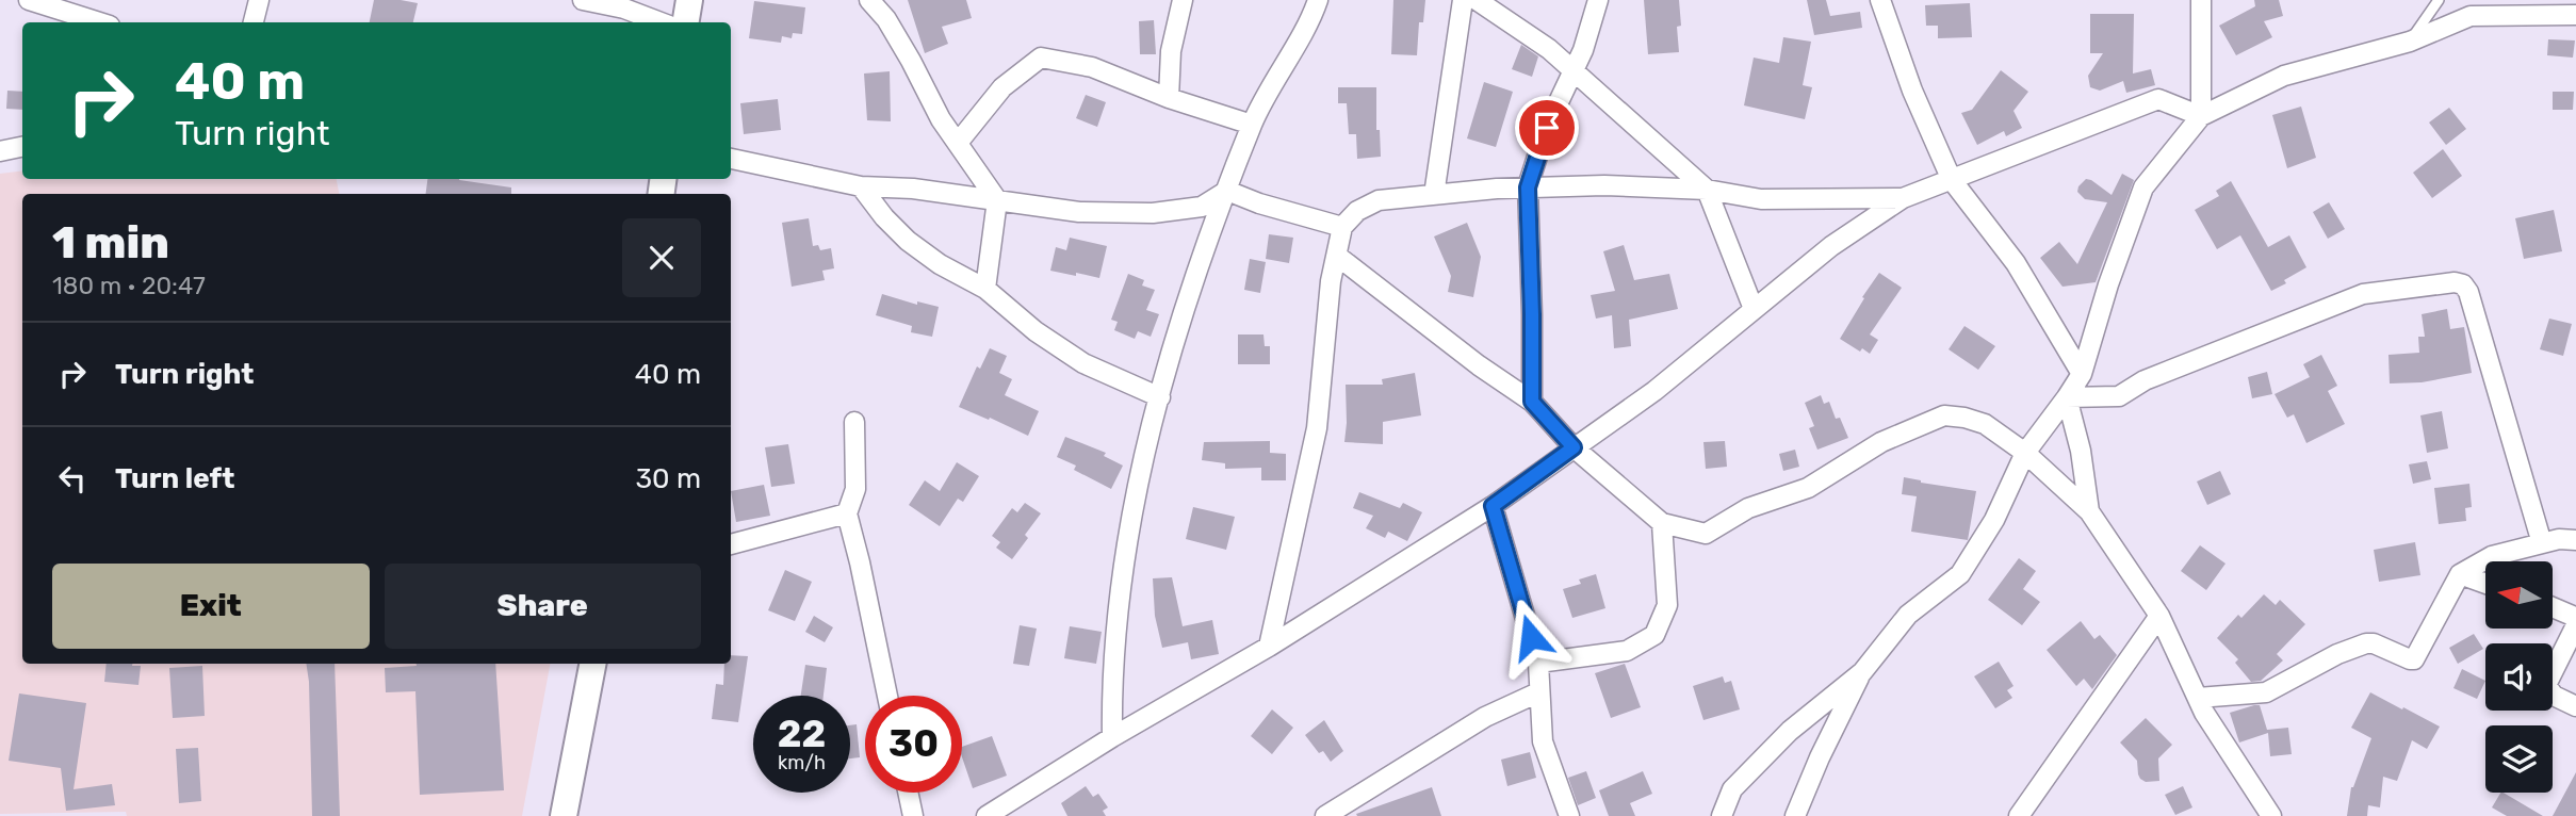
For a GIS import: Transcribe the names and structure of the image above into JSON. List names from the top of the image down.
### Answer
{
  "north": "left",
  "page": {
    "turn": ["40 m", "Turn right"],
    "heading": ["1 min", "180 m · 20:47"],
    "list": [
      {
        "name": "Turn right",
        "value": "40 m"
      },
      {
        "name": "Turn left",
        "value": "30 m"
      }
    ],
    "buttons": ["Exit", "Share"],
    "speed": "22 km/h",
    "limit": "30"
  }
}
